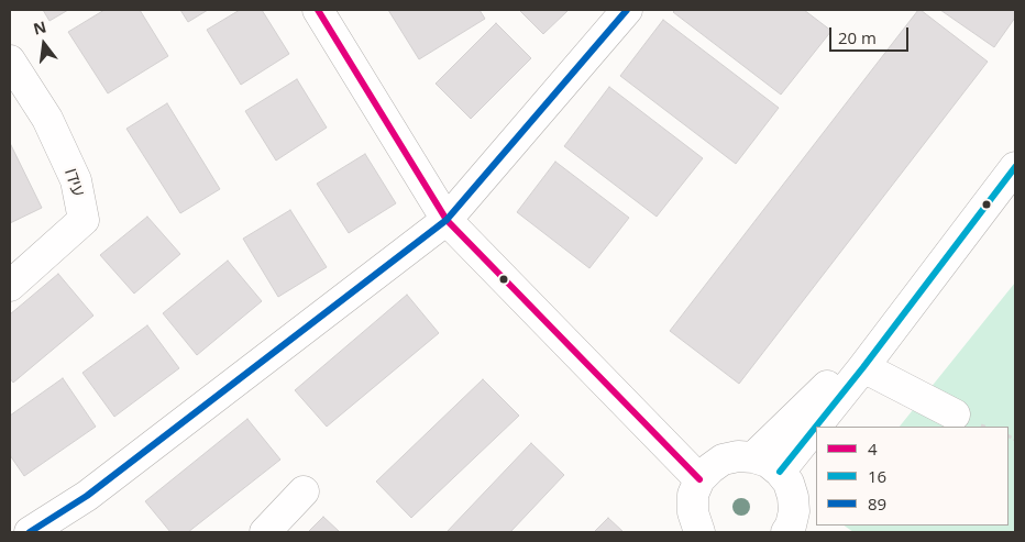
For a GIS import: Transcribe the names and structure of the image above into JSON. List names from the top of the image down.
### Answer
{
  "streets": {
    "street": ["עידו"]
  },
  "lines": ["transit line 4", "transit line 89", "transit line 16"],
  "legend": ["4", "16", "89"],
  "scale_bar": "20 m",
  "north": "top"
}
